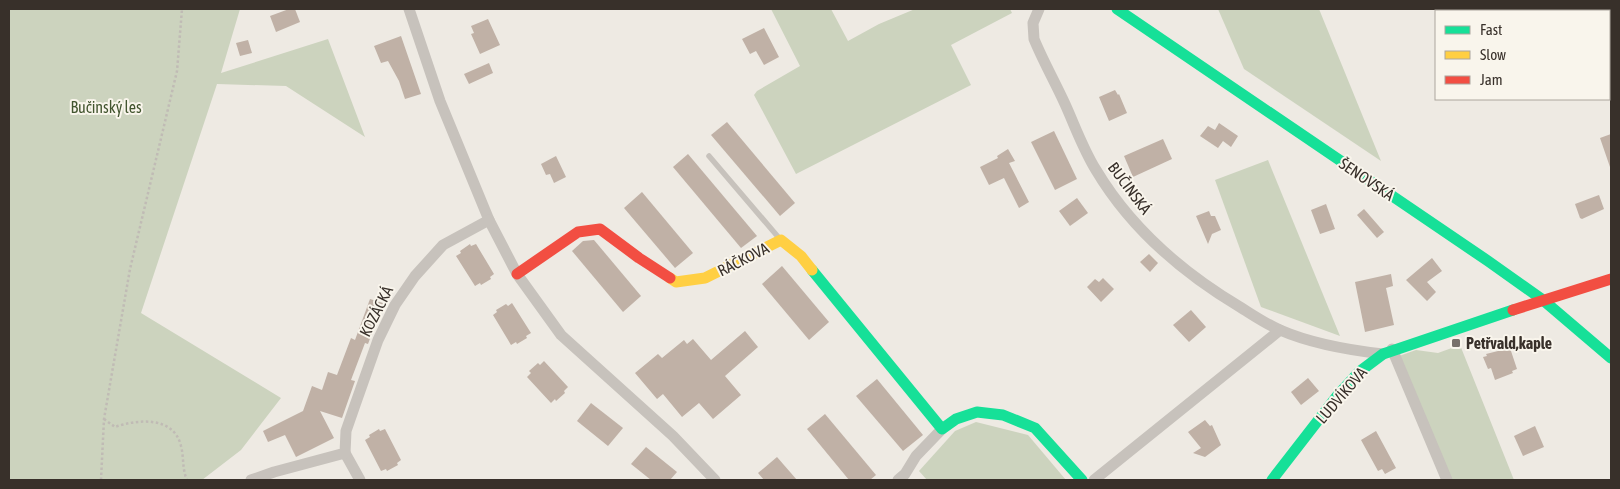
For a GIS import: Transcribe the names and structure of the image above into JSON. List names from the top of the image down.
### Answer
{
  "streets": {
    "street": [
      "ŠENOVSKÁ",
      "BUČINSKÁ",
      "RÁČKOVA",
      "KOZÁCKÁ",
      "LUDVÍKOVA"
    ]
  },
  "crossings": [
    ["ŠENOVSKÁ", "LUDVÍKOVA"],
    ["BUČINSKÁ", "LUDVÍKOVA"]
  ],
  "parks": ["Bučinský les"],
  "places": {
    "transit": ["Petřvald,kaple"]
  },
  "legend": ["Fast", "Slow", "Jam"]
}
